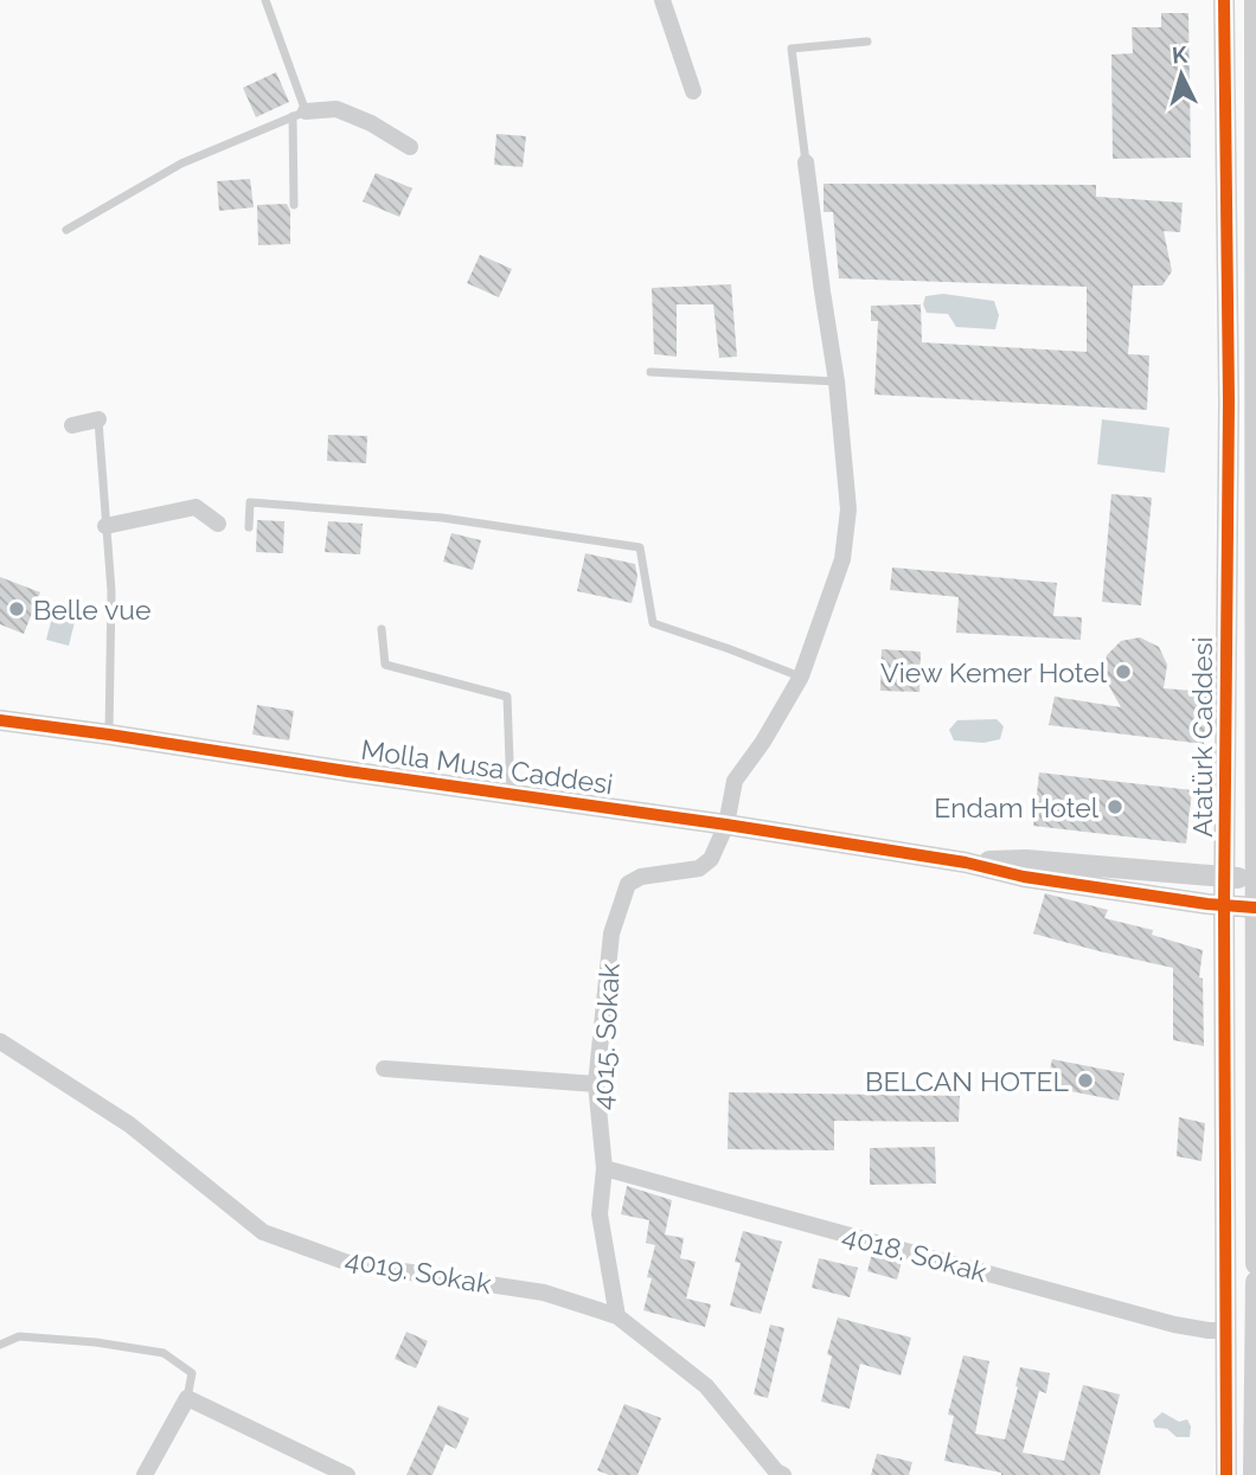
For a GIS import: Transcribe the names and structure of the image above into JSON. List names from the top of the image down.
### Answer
{
  "streets": {
    "street": [
      "Atatürk Caddesi",
      "Molla Musa Caddesi",
      "4015. Sokak",
      "4018. Sokak",
      "4019. Sokak"
    ]
  },
  "crossings": [
    ["Atatürk Caddesi", "4018. Sokak"],
    ["Molla Musa Caddesi", "4015. Sokak"],
    ["4015. Sokak", "4018. Sokak"],
    ["4015. Sokak", "4019. Sokak"]
  ],
  "places": [
    "Belle vue",
    "View Kemer Hotel",
    "Endam Hotel",
    "BELCAN HOTEL"
  ],
  "north": "top"
}
